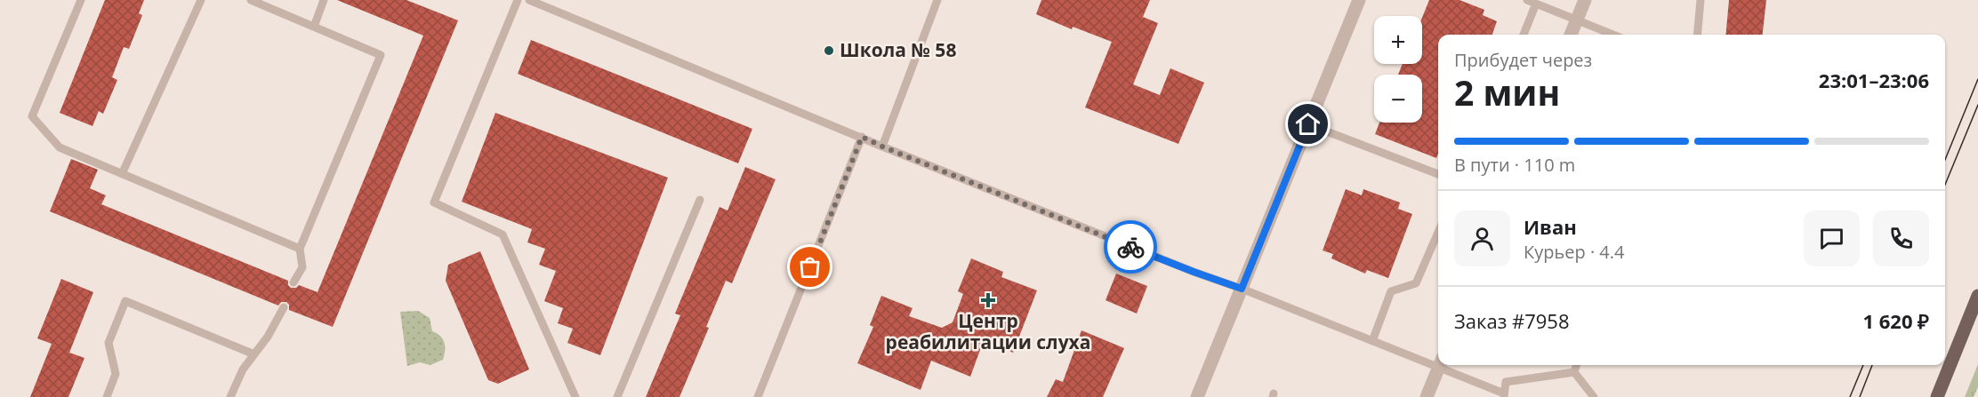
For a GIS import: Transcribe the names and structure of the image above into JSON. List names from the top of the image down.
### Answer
{
  "places": {
    "other": ["Школа № 58"],
    "health": ["Центр реабилитации слуха"]
  },
  "page": {
    "map_buttons": ["+", "−"],
    "heading": ["2 мин", "Прибудет через", "23:01–23:06"],
    "panel": [
      "Иван",
      "Курьер · 4.4",
      "Заказ #7958",
      "1 620 ₽"
    ],
    "bar": "В пути · 110 m"
  }
}
